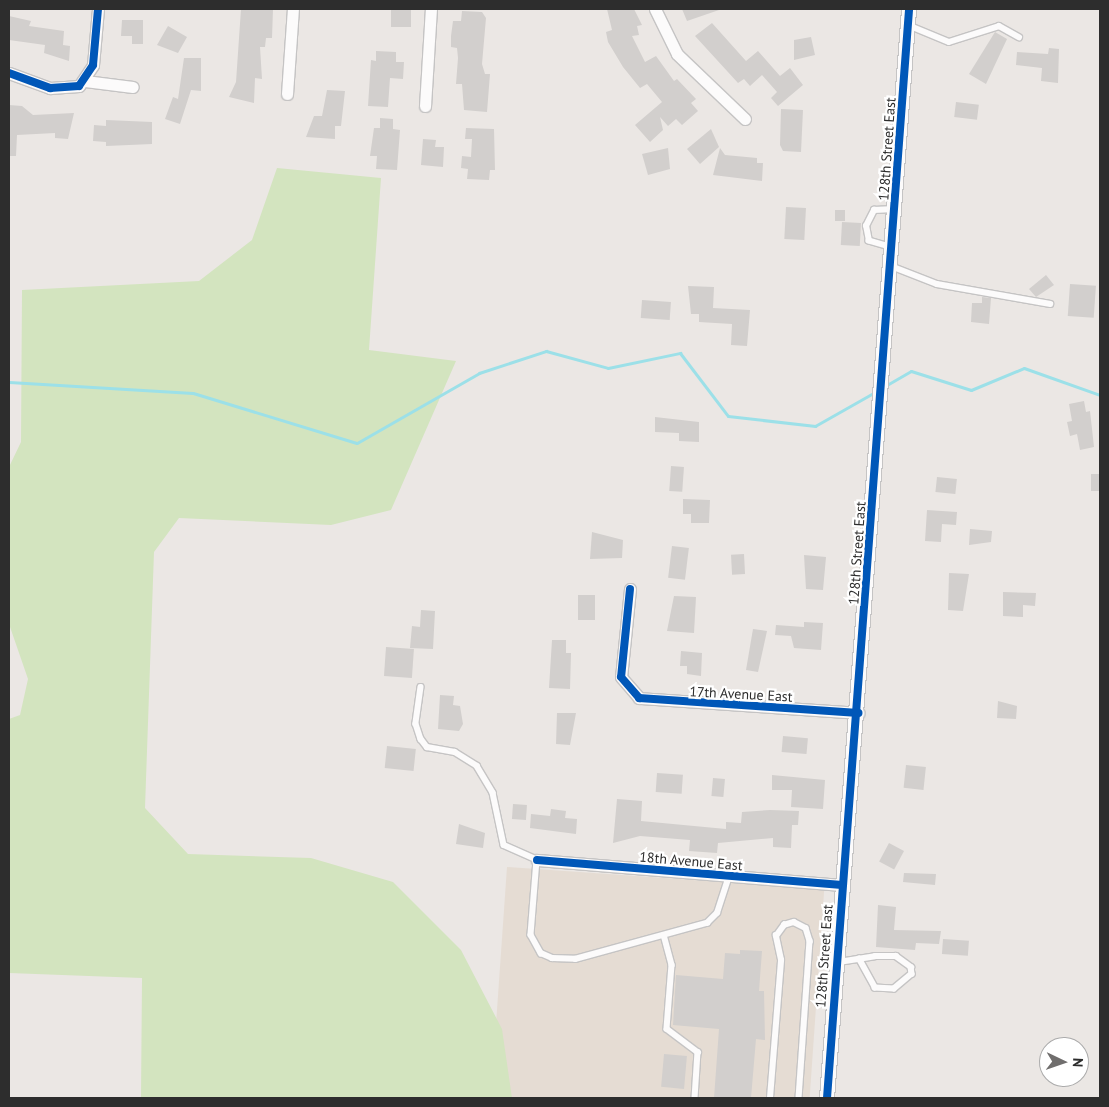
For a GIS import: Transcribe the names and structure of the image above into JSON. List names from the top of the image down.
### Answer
{
  "streets": {
    "street": ["128th Street East", "17th Avenue East", "18th Avenue East"]
  },
  "crossings": [
    ["128th Street East", "17th Avenue East"],
    ["128th Street East", "18th Avenue East"]
  ],
  "north": "right"
}
